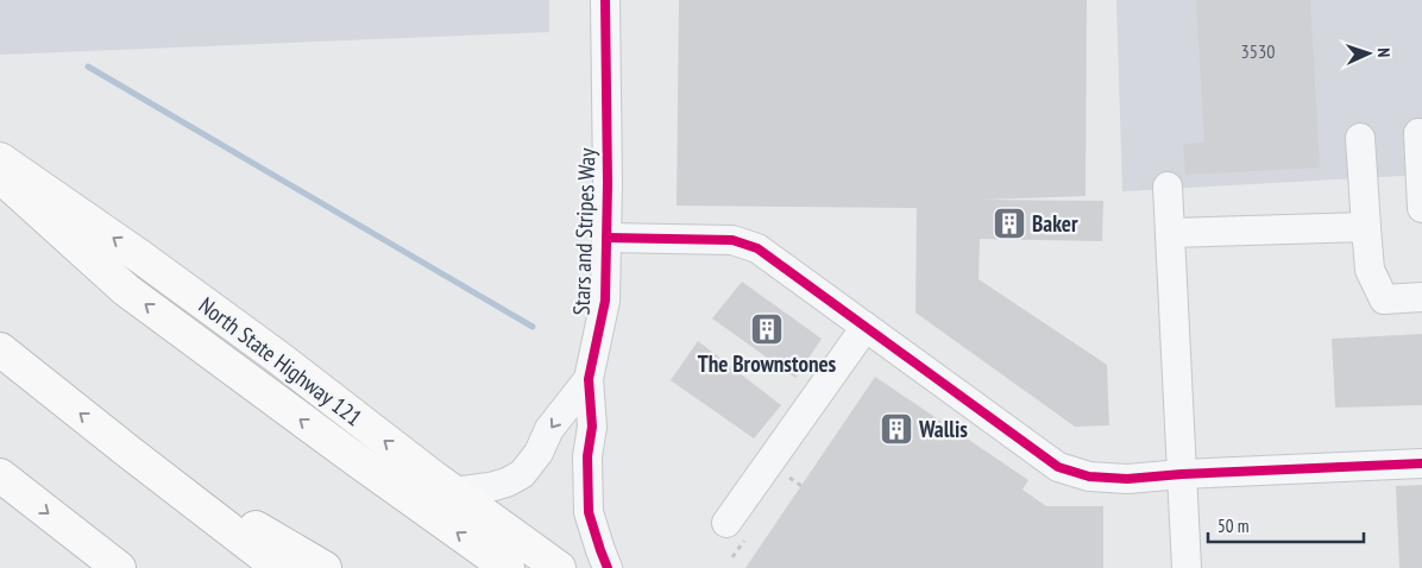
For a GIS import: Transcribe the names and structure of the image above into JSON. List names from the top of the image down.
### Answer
{
  "streets": {
    "main road": ["North State Highway 121"],
    "street": ["Stars and Stripes Way"]
  },
  "crossings": [
    ["Stars and Stripes Way", "North State Highway 121"]
  ],
  "places": {
    "building": ["Baker", "The Brownstones", "Wallis"]
  },
  "house_numbers": ["3530"],
  "scale_bar": "50 m",
  "north": "right"
}
